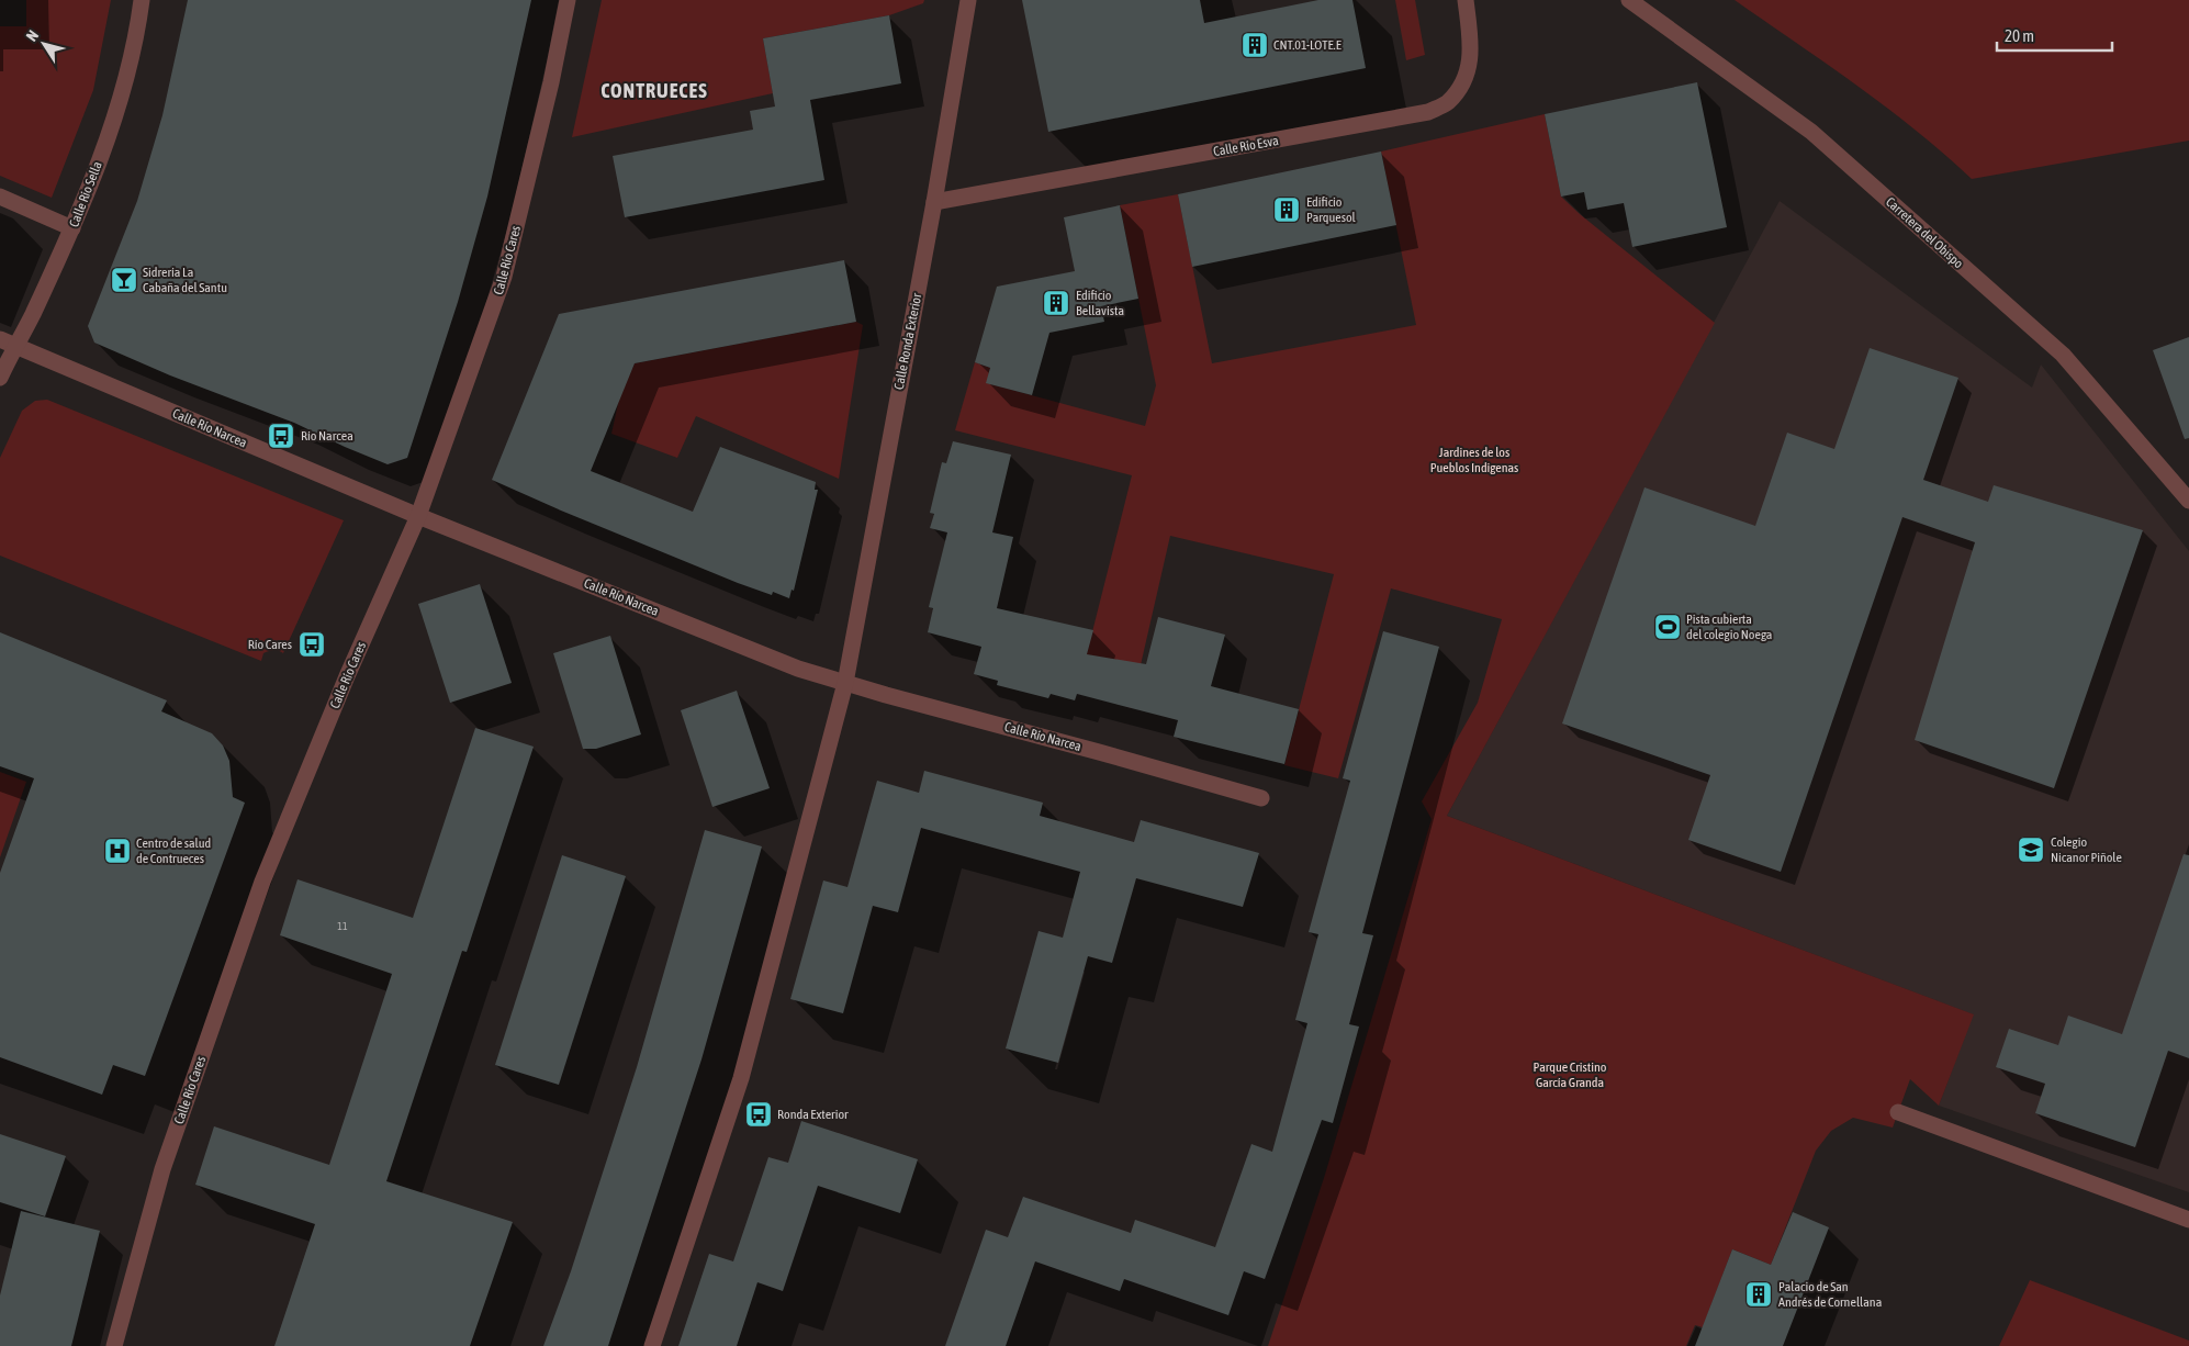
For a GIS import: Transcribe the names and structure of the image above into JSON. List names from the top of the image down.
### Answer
{
  "streets": {
    "street": [
      "Calle Río Esva",
      "Calle Río Sella",
      "Carretera del Obispo",
      "Calle Río Cares",
      "Calle Ronda Exterior",
      "Calle Río Narcea"
    ]
  },
  "crossings": [
    ["Calle Río Esva", "Calle Ronda Exterior"],
    ["Calle Río Sella", "Calle Río Narcea"],
    ["Calle Río Cares", "Calle Río Narcea"],
    ["Calle Ronda Exterior", "Calle Río Narcea"]
  ],
  "districts": ["CONTRUECES"],
  "parks": ["Jardines de los Pueblos Indigenas", "Parque Cristino García Granda"],
  "places": {
    "building": [
      "CNT.01-LOTE.E",
      "Edificio Parquesol",
      "Edificio Bellavista",
      "Palacio de San Andrés de Cornellana"
    ],
    "bar": ["Sidrería La Cabaña del Santu"],
    "bus stop": ["Río Narcea", "Río Cares", "Ronda Exterior"],
    "sports": ["Pista cubierta del colegio Noega"],
    "school or university": ["Colegio Nicanor Piñole"],
    "hospital": ["Centro de salud de Contrueces"]
  },
  "house_numbers": ["11"],
  "scale_bar": "20 m",
  "north": "top left"
}
